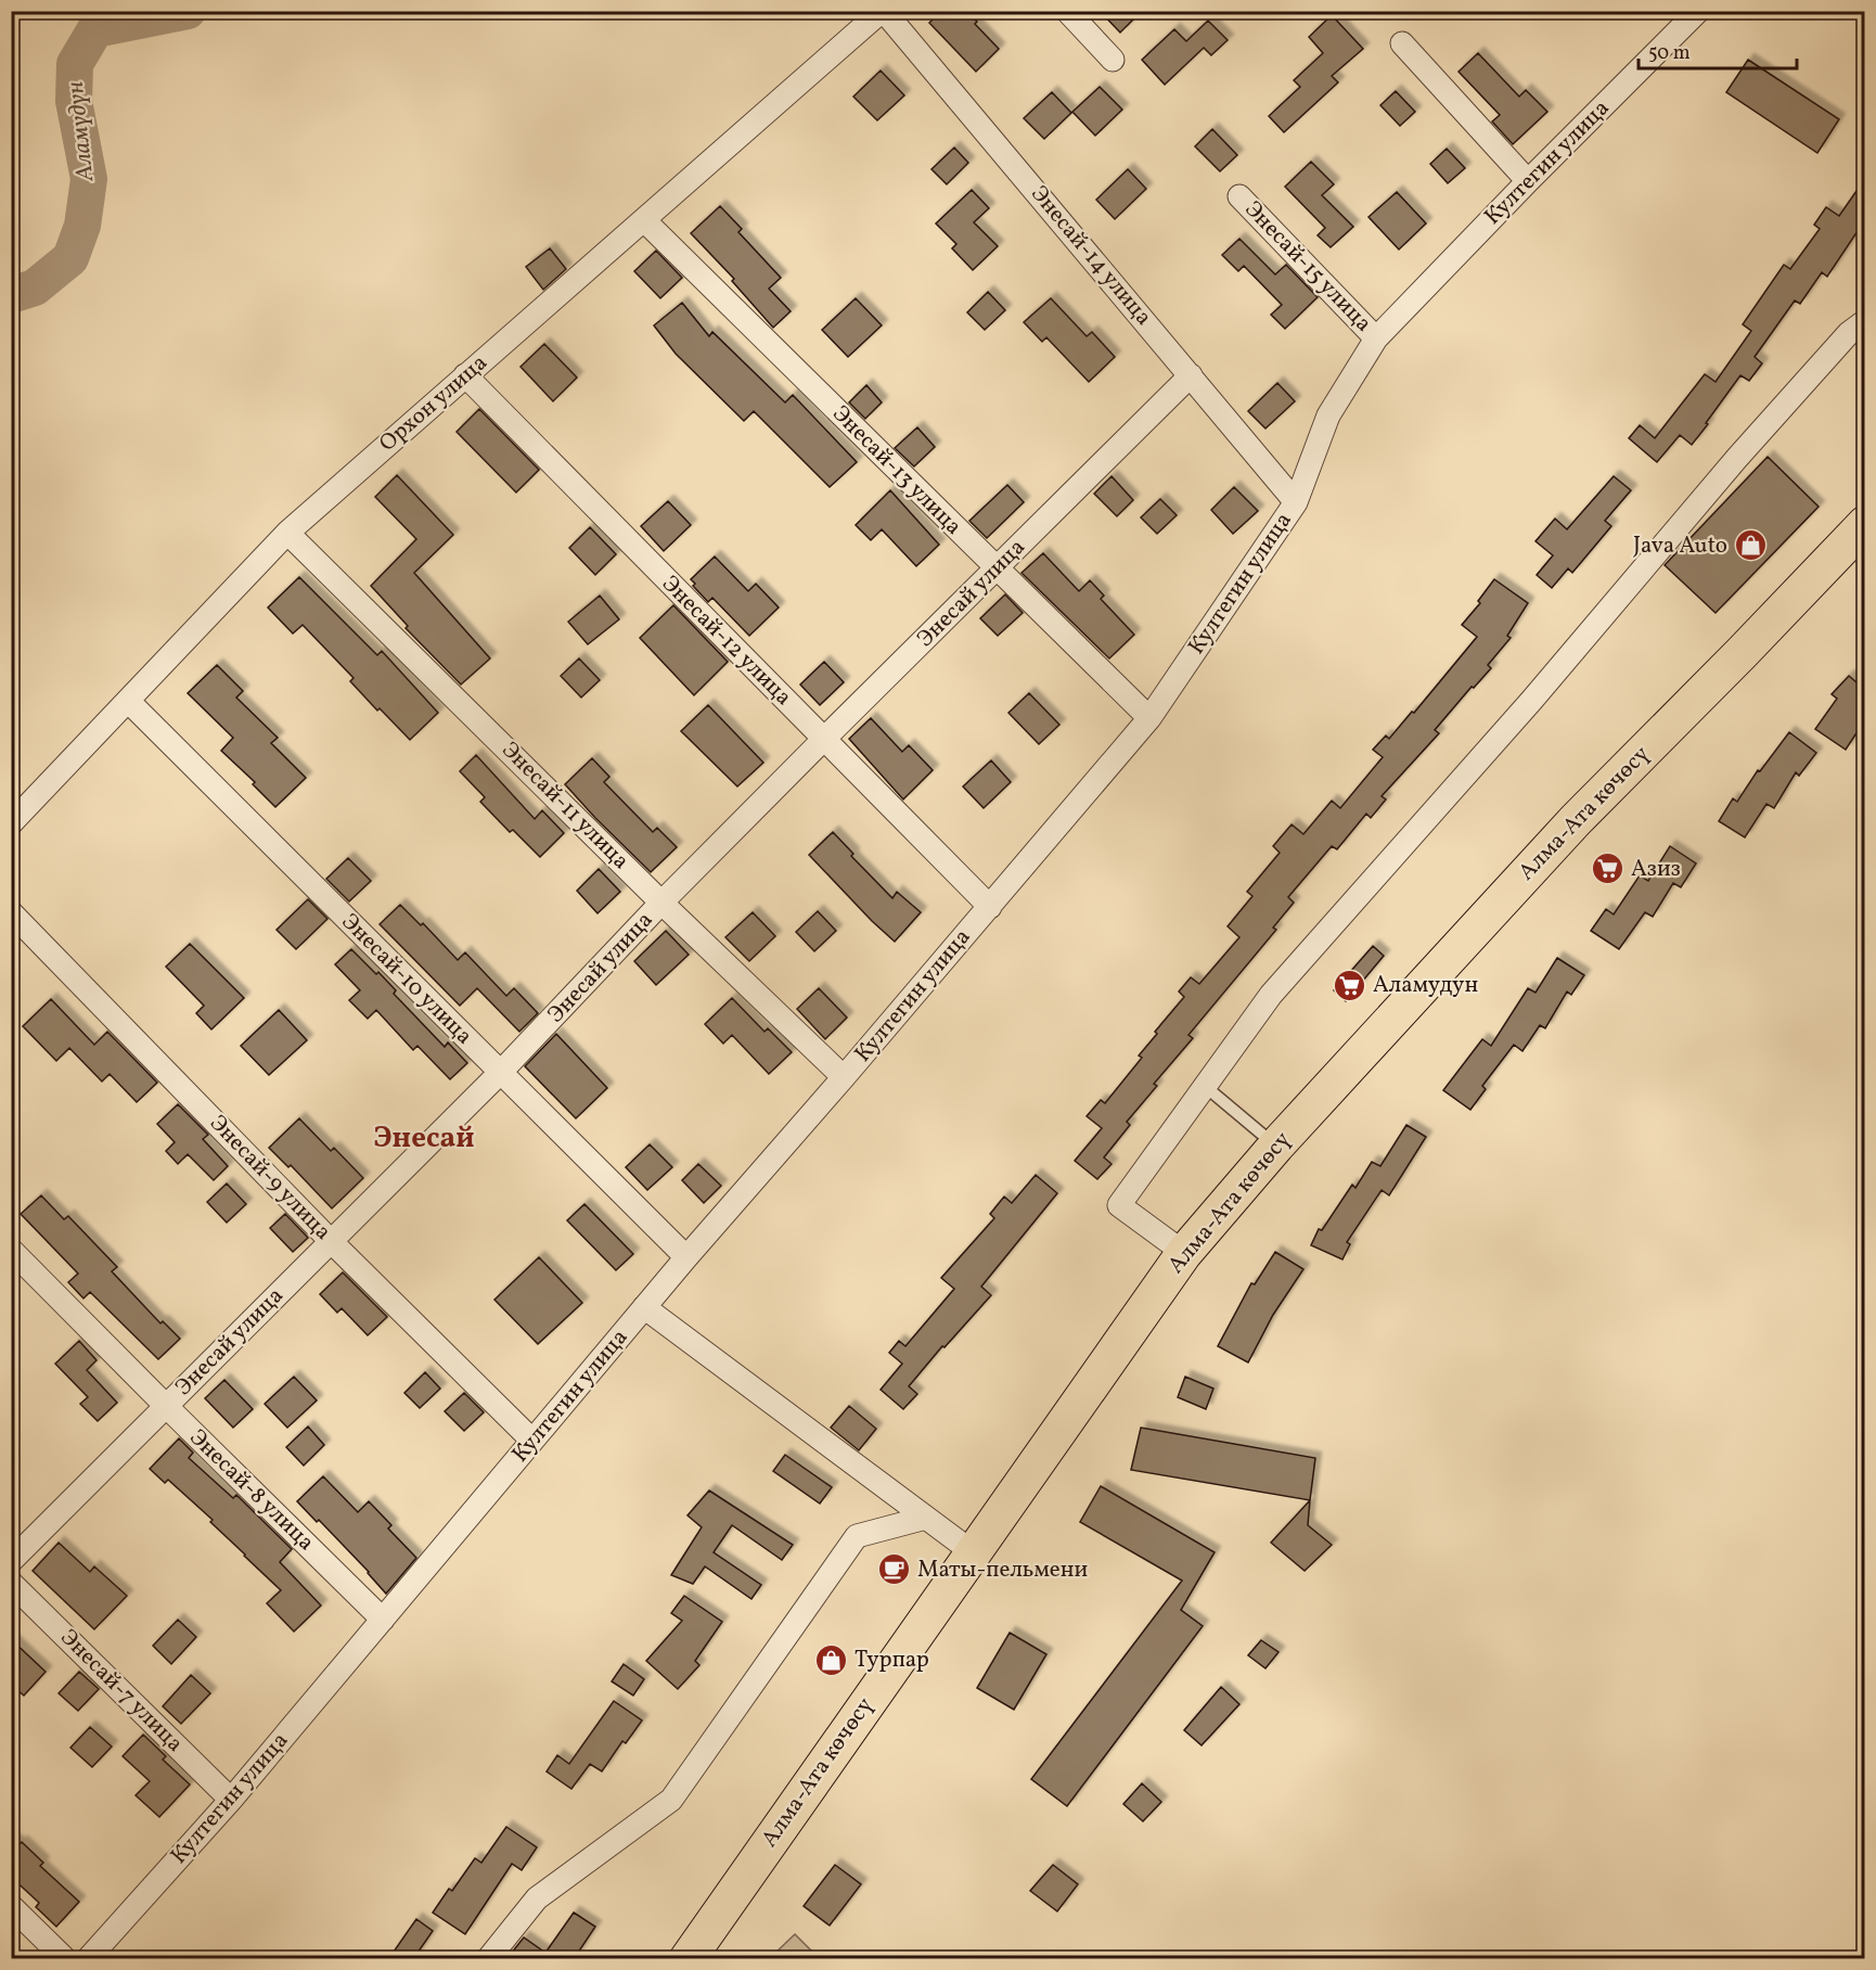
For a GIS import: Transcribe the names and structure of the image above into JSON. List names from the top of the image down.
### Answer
{
  "streets": {
    "main road": ["Алма-Ата көчөсү"],
    "street": [
      "Култегин улица",
      "Энесай-14 улица",
      "Энесай-15 улица",
      "Орхон улица",
      "Энесай-13 улица",
      "Энесай улица",
      "Энесай-12 улица",
      "Энесай-11 улица",
      "Энесай-10 улица",
      "Энесай-9 улица",
      "Энесай-8 улица",
      "Энесай-7 улица"
    ]
  },
  "crossings": [
    ["Култегин улица", "Энесай-14 улица"],
    ["Култегин улица", "Энесай-15 улица"],
    ["Култегин улица", "Энесай-13 улица"],
    ["Култегин улица", "Энесай-12 улица"],
    ["Култегин улица", "Энесай-11 улица"],
    ["Култегин улица", "Энесай-10 улица"],
    ["Култегин улица", "Энесай-9 улица"],
    ["Култегин улица", "Энесай-8 улица"],
    ["Култегин улица", "Энесай-7 улица"],
    ["Энесай-14 улица", "Орхон улица"],
    ["Энесай-14 улица", "Энесай улица"],
    ["Орхон улица", "Энесай-13 улица"],
    ["Орхон улица", "Энесай-12 улица"],
    ["Орхон улица", "Энесай-11 улица"],
    ["Орхон улица", "Энесай-10 улица"],
    ["Энесай-13 улица", "Энесай улица"],
    ["Энесай улица", "Энесай-12 улица"],
    ["Энесай улица", "Энесай-11 улица"],
    ["Энесай улица", "Энесай-10 улица"],
    ["Энесай улица", "Энесай-9 улица"],
    ["Энесай улица", "Энесай-8 улица"]
  ],
  "districts": ["Энесай"],
  "water": ["Аламүдүн"],
  "places": {
    "shop": ["Java Auto", "Турпар"],
    "supermarket": ["Азиз", "Аламудун"],
    "cafe": ["Маты-пельмени"]
  },
  "scale_bar": "50 m"
}
